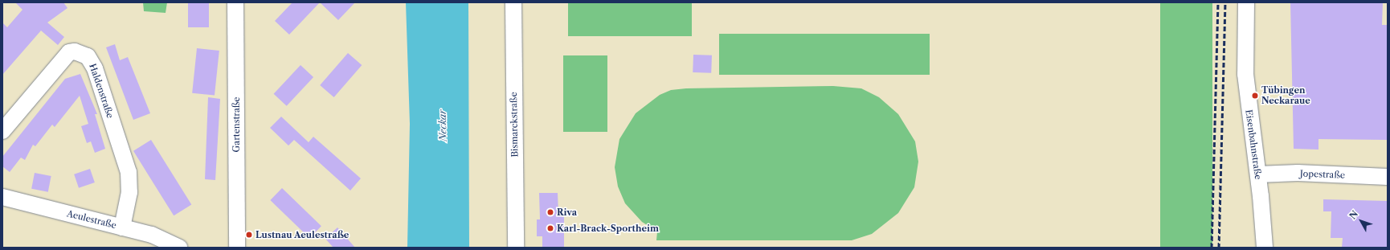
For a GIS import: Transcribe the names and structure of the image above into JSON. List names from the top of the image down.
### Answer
{
  "streets": {
    "street": [
      "Haldenstraße",
      "Gartenstraße",
      "Bismarckstraße",
      "Eisenbahnstraße",
      "Jopestraße",
      "Aeulestraße"
    ]
  },
  "crossings": [
    ["Haldenstraße", "Aeulestraße"],
    ["Eisenbahnstraße", "Jopestraße"]
  ],
  "water": ["Neckar"],
  "places": [
    "Tübingen Neckaraue",
    "Riva",
    "Karl-Brack-Sportheim",
    "Lustnau Aeulestraße"
  ],
  "north": "top left"
}
